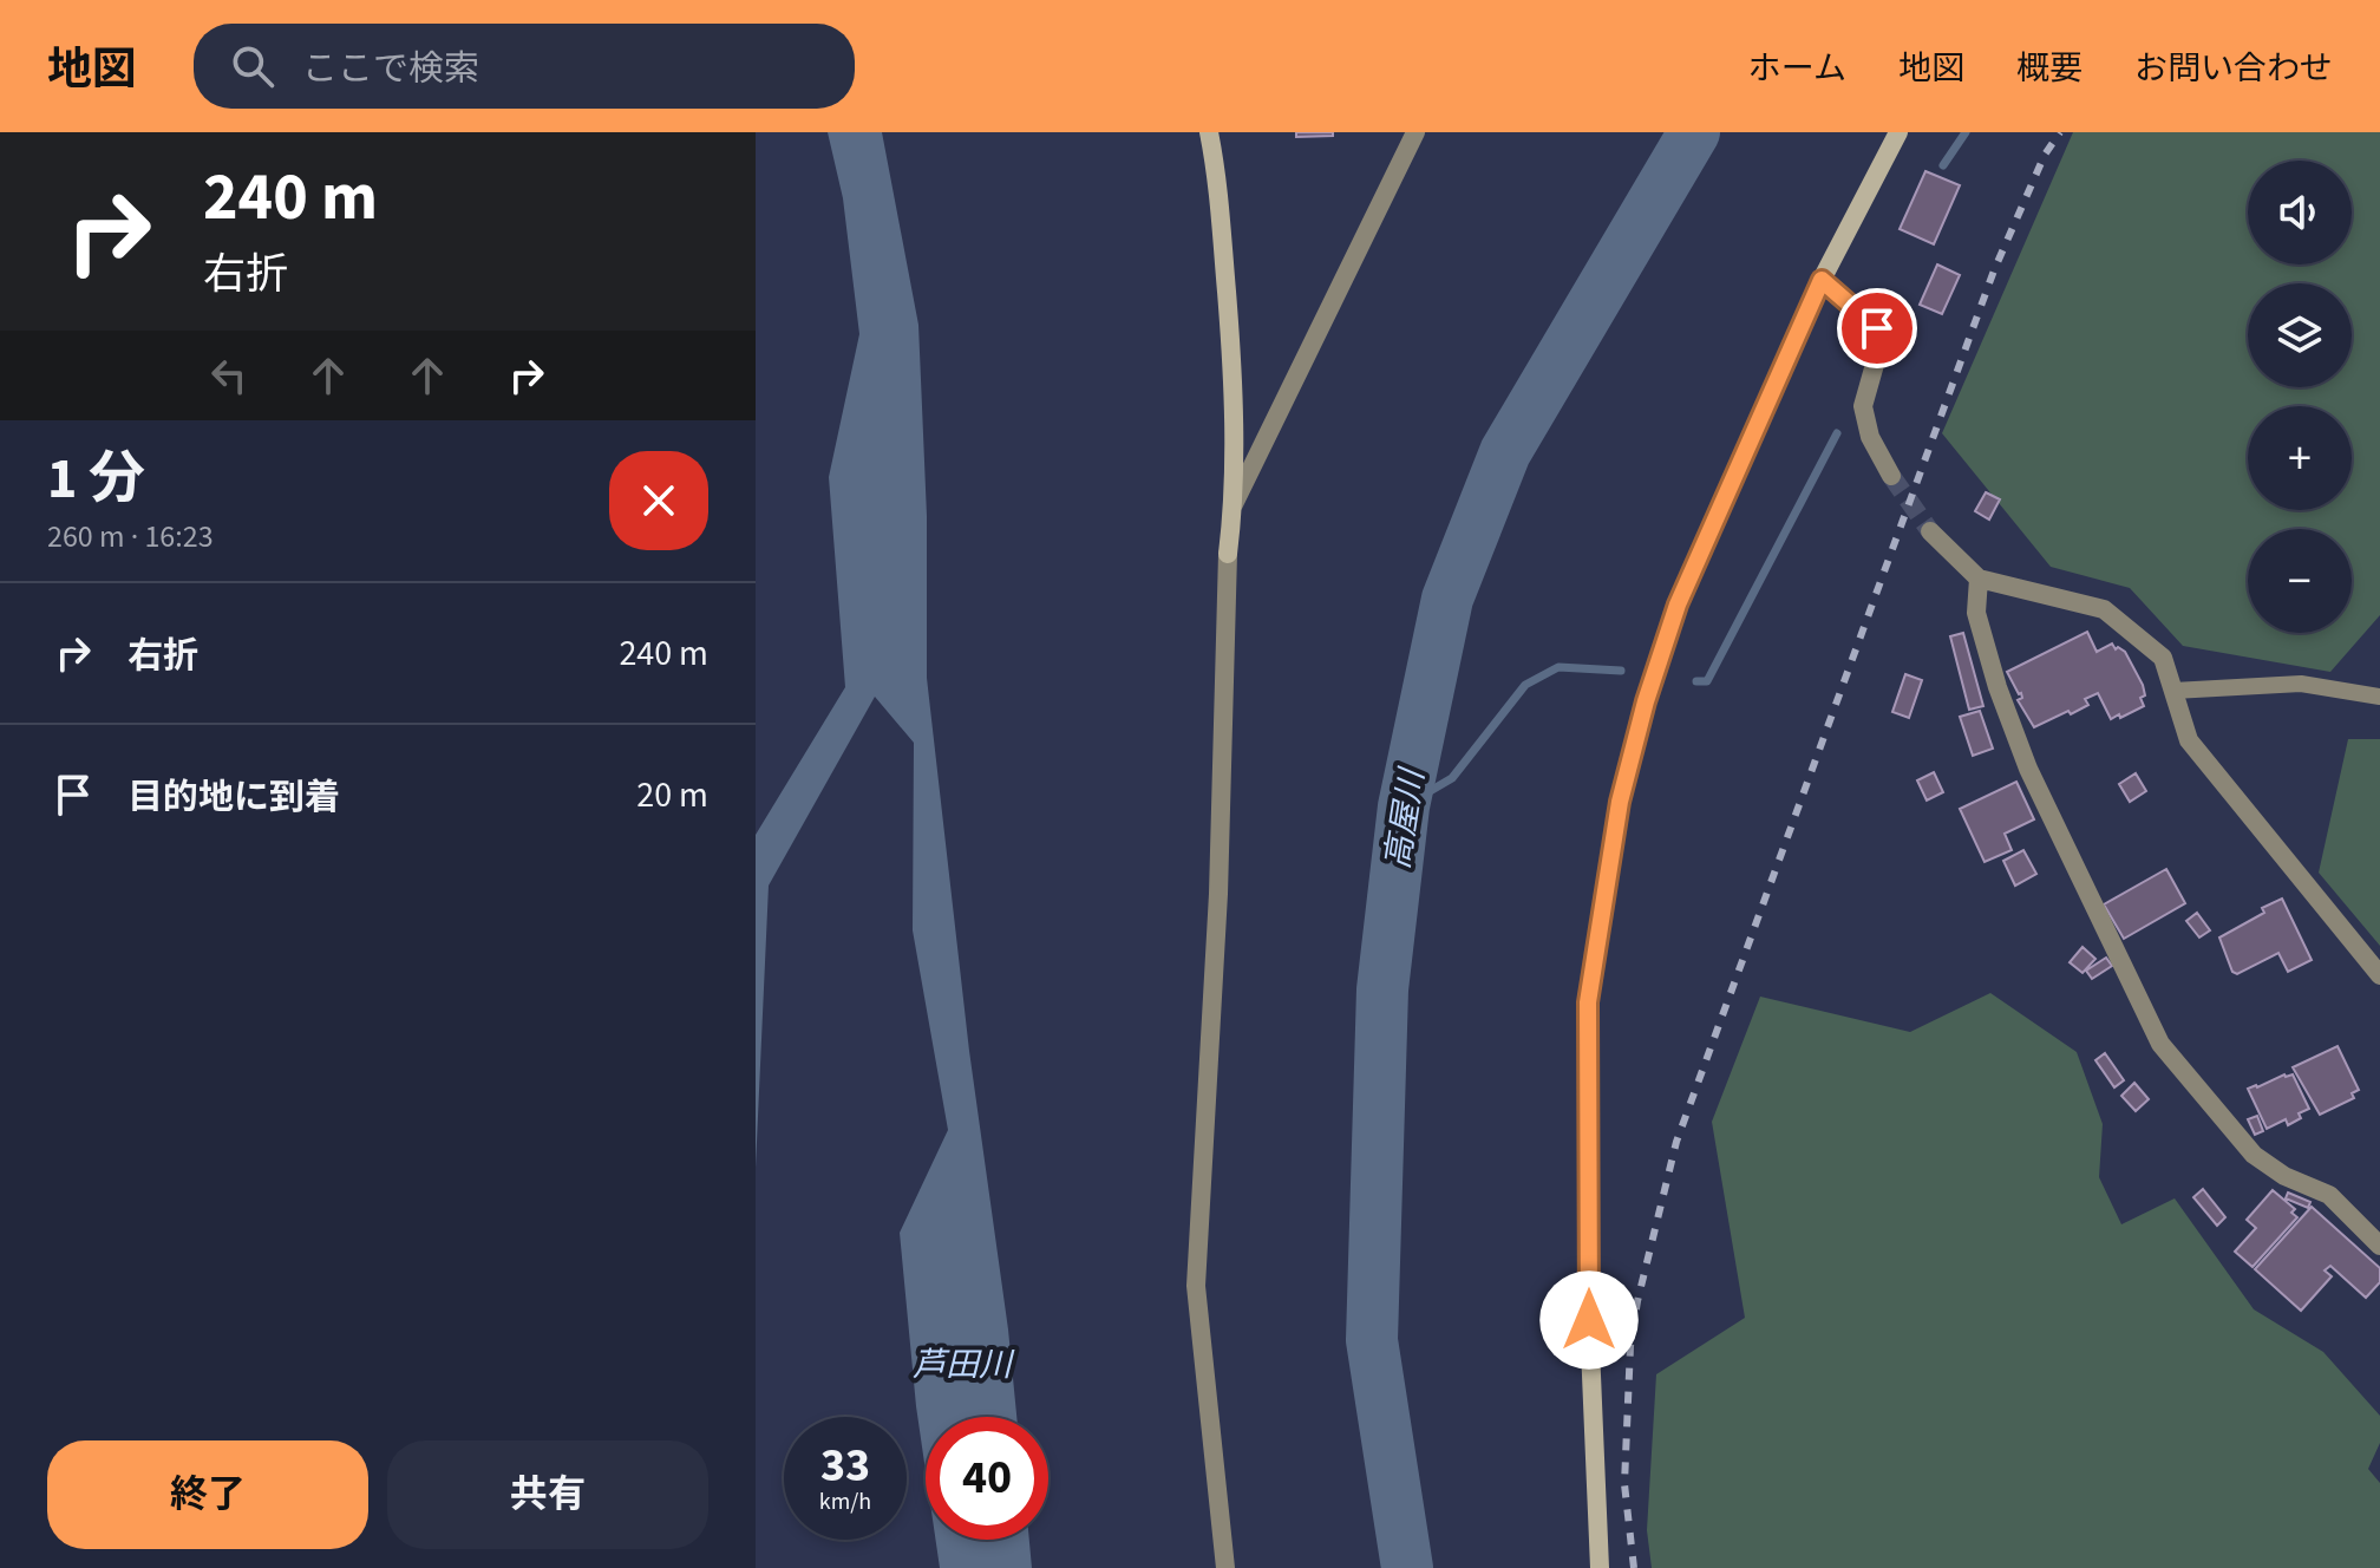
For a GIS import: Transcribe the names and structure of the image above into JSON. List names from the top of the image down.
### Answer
{
  "water": ["高屋川", "芦田川"],
  "page": {
    "header": "地図",
    "search": "ここで検索",
    "nav": [
      "ホーム",
      "地図",
      "概要",
      "お問い合わせ"
    ],
    "turn": ["240 m", "右折"],
    "map_buttons": ["+", "−"],
    "heading": ["1 分", "260 m · 16:23"],
    "list": [
      {
        "name": "右折",
        "value": "240 m"
      },
      {
        "name": "目的地に到着",
        "value": "20 m"
      }
    ],
    "speed": "33 km/h",
    "limit": "40",
    "buttons": ["終了", "共有"]
  }
}
